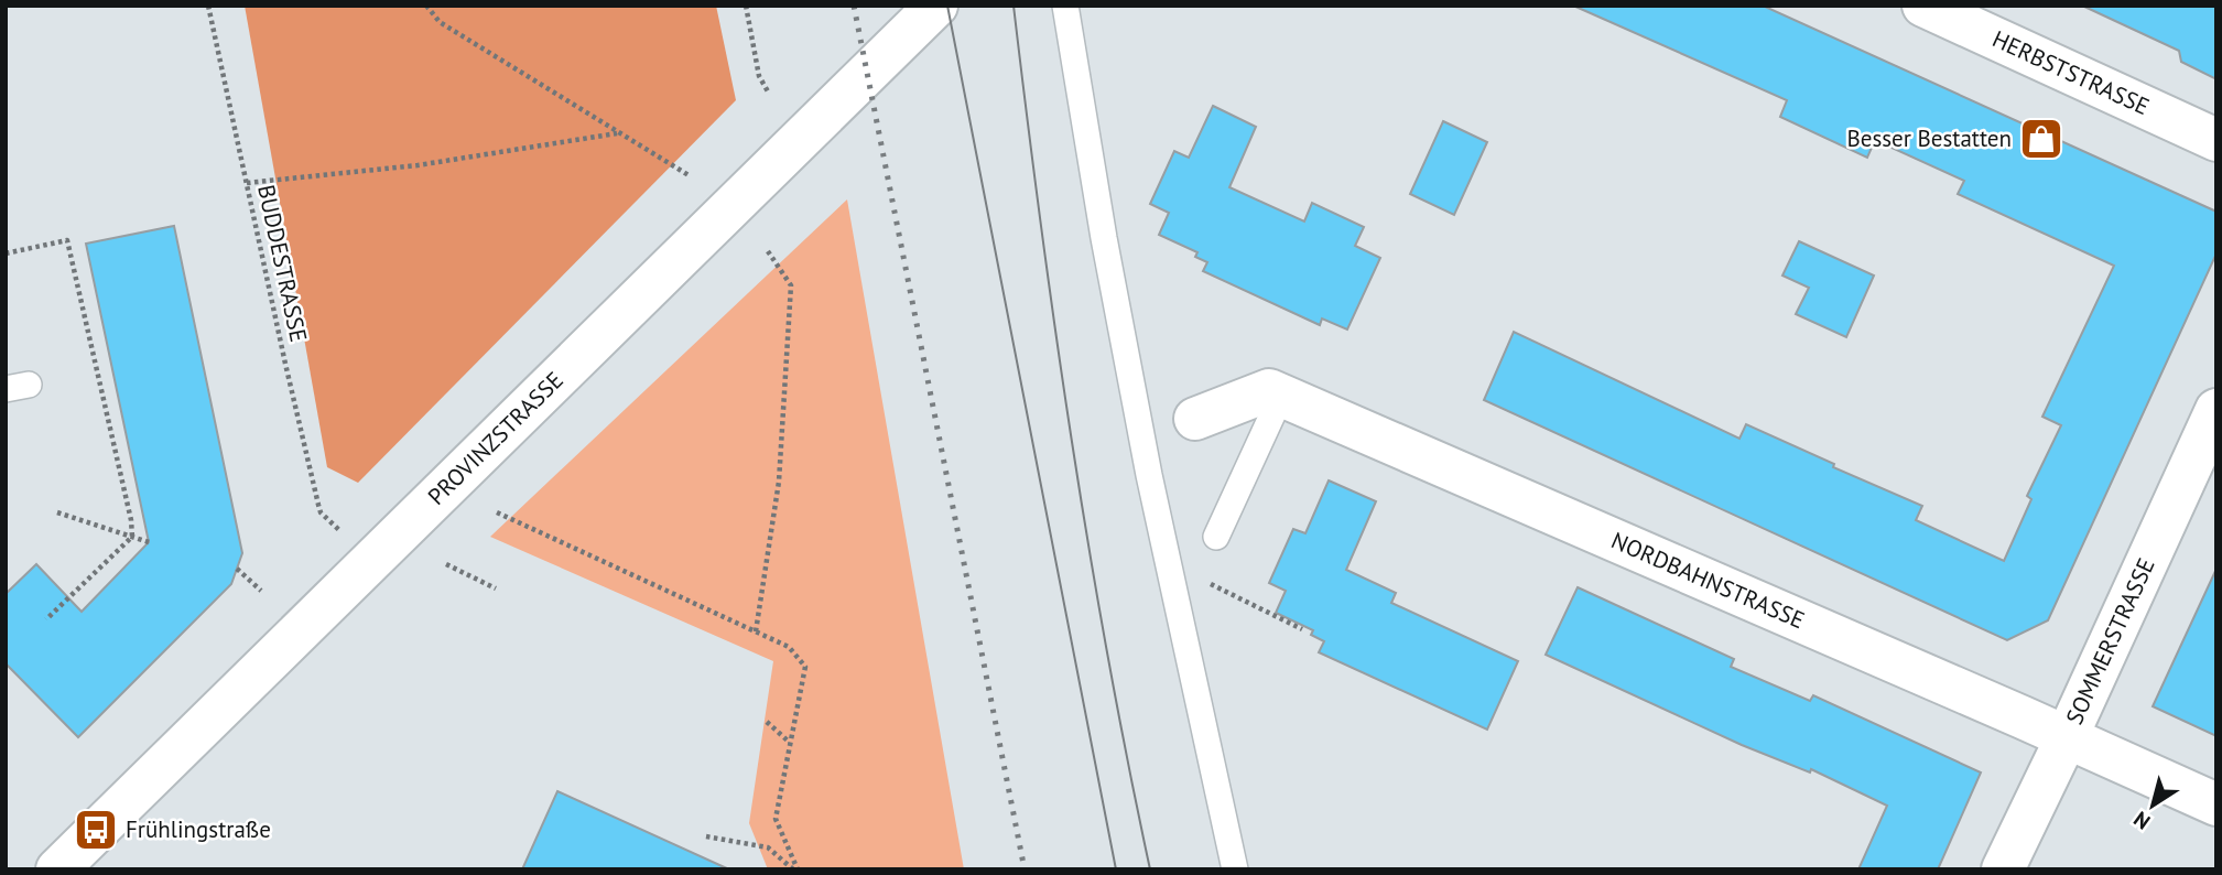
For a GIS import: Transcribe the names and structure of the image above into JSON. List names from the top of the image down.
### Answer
{
  "streets": {
    "street": [
      "HERBSTSTRASSE",
      "PROVINZSTRASSE",
      "NORDBAHNSTRASSE",
      "SOMMERSTRASSE"
    ],
    "path": ["BUDDESTRASSE"]
  },
  "crossings": [
    ["NORDBAHNSTRASSE", "SOMMERSTRASSE"]
  ],
  "places": {
    "shop": ["Besser Bestatten"],
    "bus stop": ["Frühlingstraße"]
  },
  "north": "bottom left"
}
